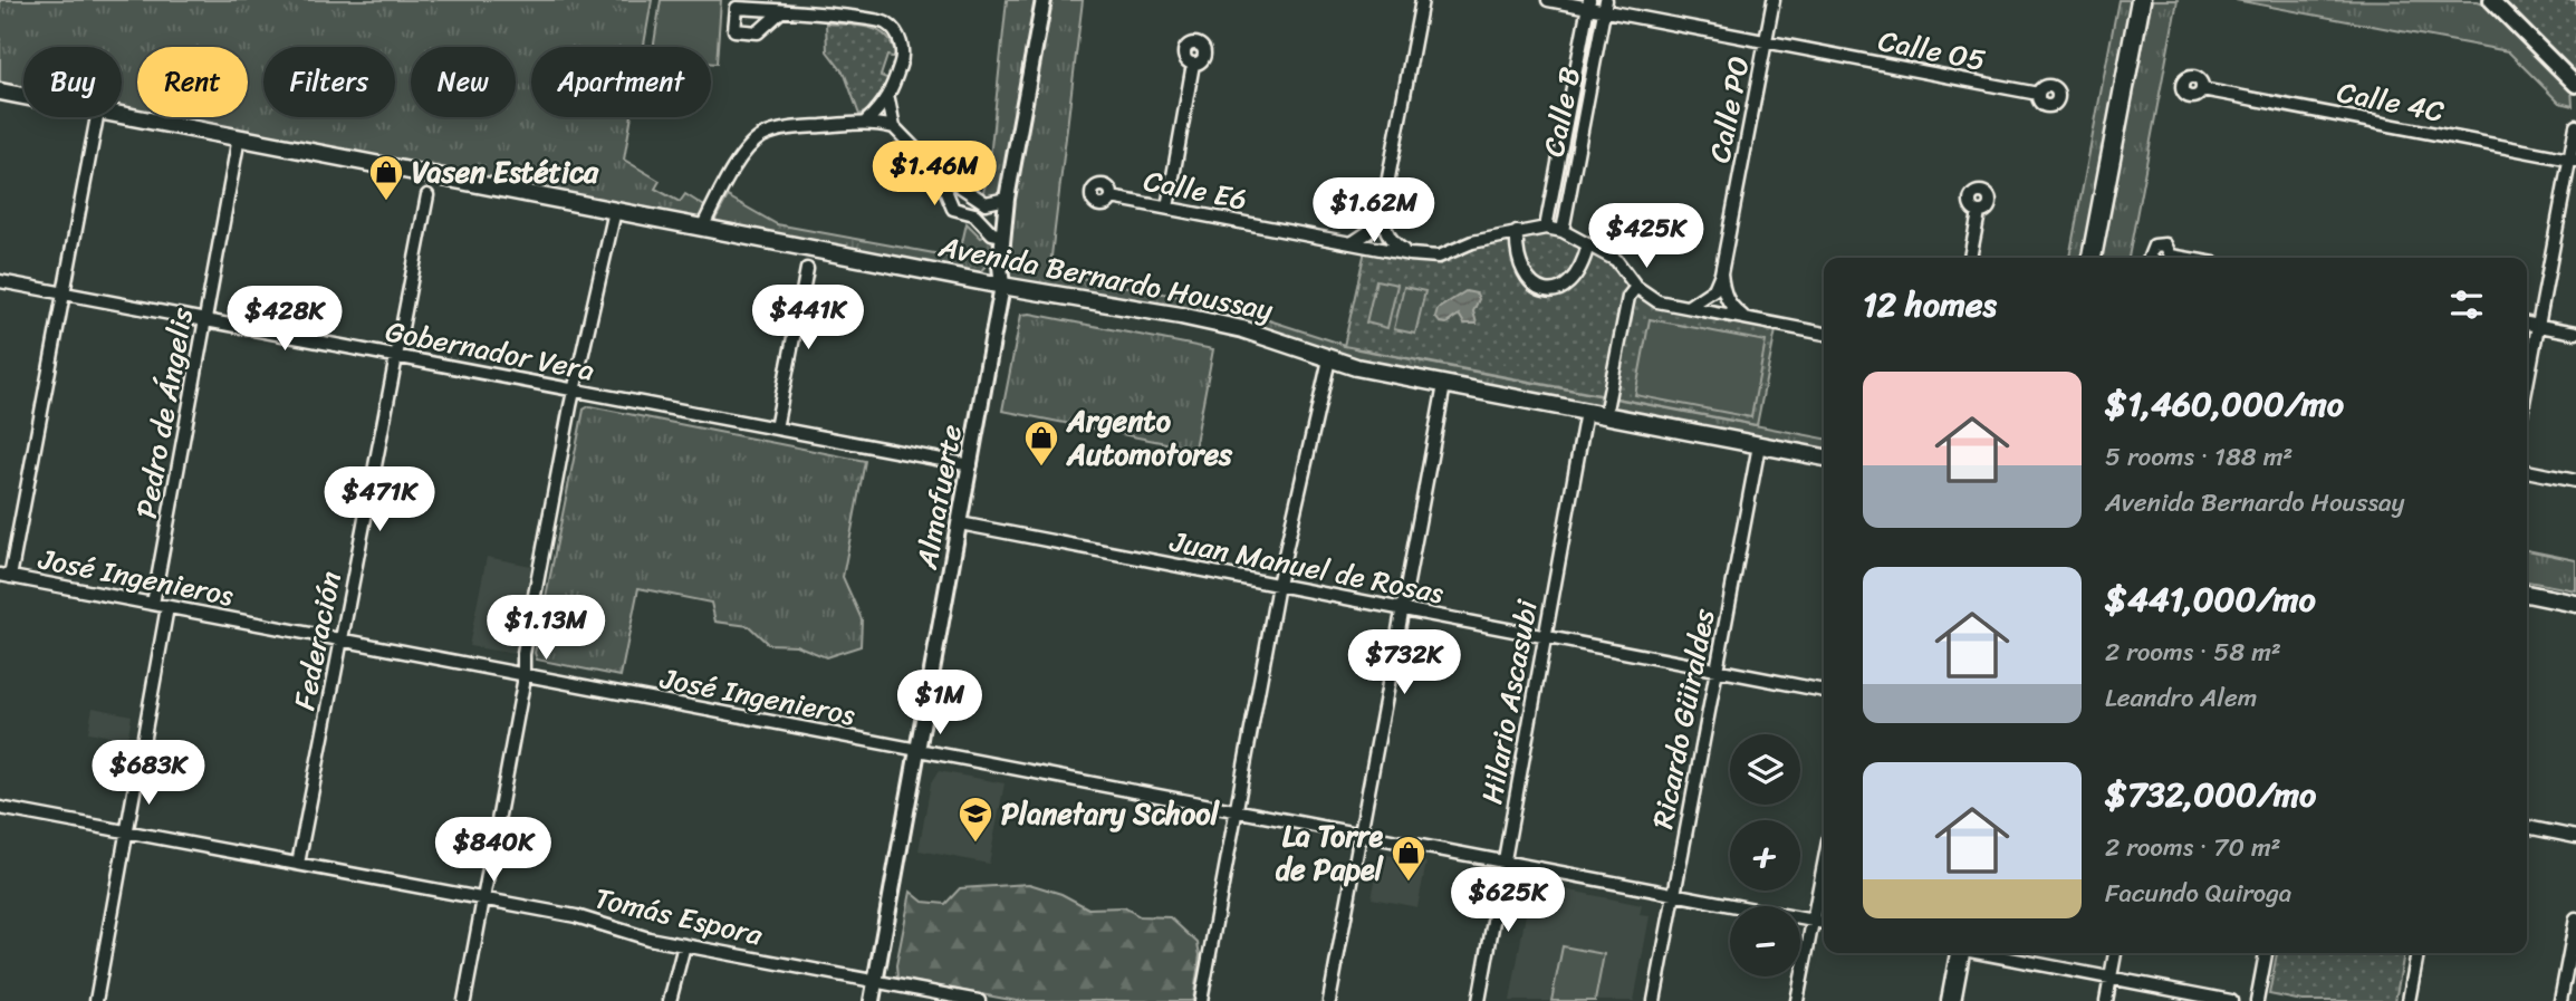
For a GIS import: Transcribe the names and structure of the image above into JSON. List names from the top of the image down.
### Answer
{
  "streets": {
    "main road": ["Avenida Bernardo Houssay"],
    "street": [
      "Calle O5",
      "Calle 4C",
      "Calle PO",
      "Calle B",
      "Calle E6",
      "Gobernador Vera",
      "Pedro de Ángelis",
      "Almafuerte",
      "Juan Manuel de Rosas",
      "José Ingenieros",
      "Federación",
      "Hilario Ascasubi",
      "Ricardo Güiraldes",
      "Tomás Espora"
    ]
  },
  "crossings": [
    ["Calle O5", "Calle PO"],
    ["Calle O5", "Calle B"],
    ["Calle B", "Calle E6"],
    ["Avenida Bernardo Houssay", "Pedro de Ángelis"],
    ["Avenida Bernardo Houssay", "Almafuerte"],
    ["Avenida Bernardo Houssay", "Hilario Ascasubi"],
    ["Avenida Bernardo Houssay", "Ricardo Güiraldes"],
    ["Gobernador Vera", "Pedro de Ángelis"],
    ["Gobernador Vera", "Almafuerte"],
    ["Gobernador Vera", "Federación"],
    ["Pedro de Ángelis", "José Ingenieros"],
    ["Almafuerte", "Juan Manuel de Rosas"],
    ["Almafuerte", "José Ingenieros"],
    ["Almafuerte", "Tomás Espora"],
    ["Juan Manuel de Rosas", "Hilario Ascasubi"],
    ["Juan Manuel de Rosas", "Ricardo Güiraldes"],
    ["José Ingenieros", "Federación"],
    ["José Ingenieros", "Hilario Ascasubi"],
    ["José Ingenieros", "Ricardo Güiraldes"],
    ["Federación", "Tomás Espora"]
  ],
  "places": {
    "shop": ["Vasen Estética", "Argento Automotores", "La Torre de Papel"],
    "school or university": ["Planetary School"]
  },
  "page": {
    "chip": [
      "Buy",
      "Rent",
      "Filters",
      "New",
      "Apartment"
    ],
    "price": [
      "$1.46M",
      "$1.62M",
      "$425K",
      "$441K",
      "$428K",
      "$471K",
      "$1.13M",
      "$732K",
      "$1M",
      "$683K",
      "$840K",
      "$625K"
    ],
    "heading": "12 homes",
    "list": [
      {
        "name": "$1,460,000/mo",
        "note": "5 rooms · 188 m² · Avenida Bernardo Houssay"
      },
      {
        "name": "$441,000/mo",
        "note": "2 rooms · 58 m² · Leandro Alem"
      },
      {
        "name": "$732,000/mo",
        "note": "2 rooms · 70 m² · Facundo Quiroga"
      }
    ],
    "map_buttons": ["+", "−"]
  }
}
